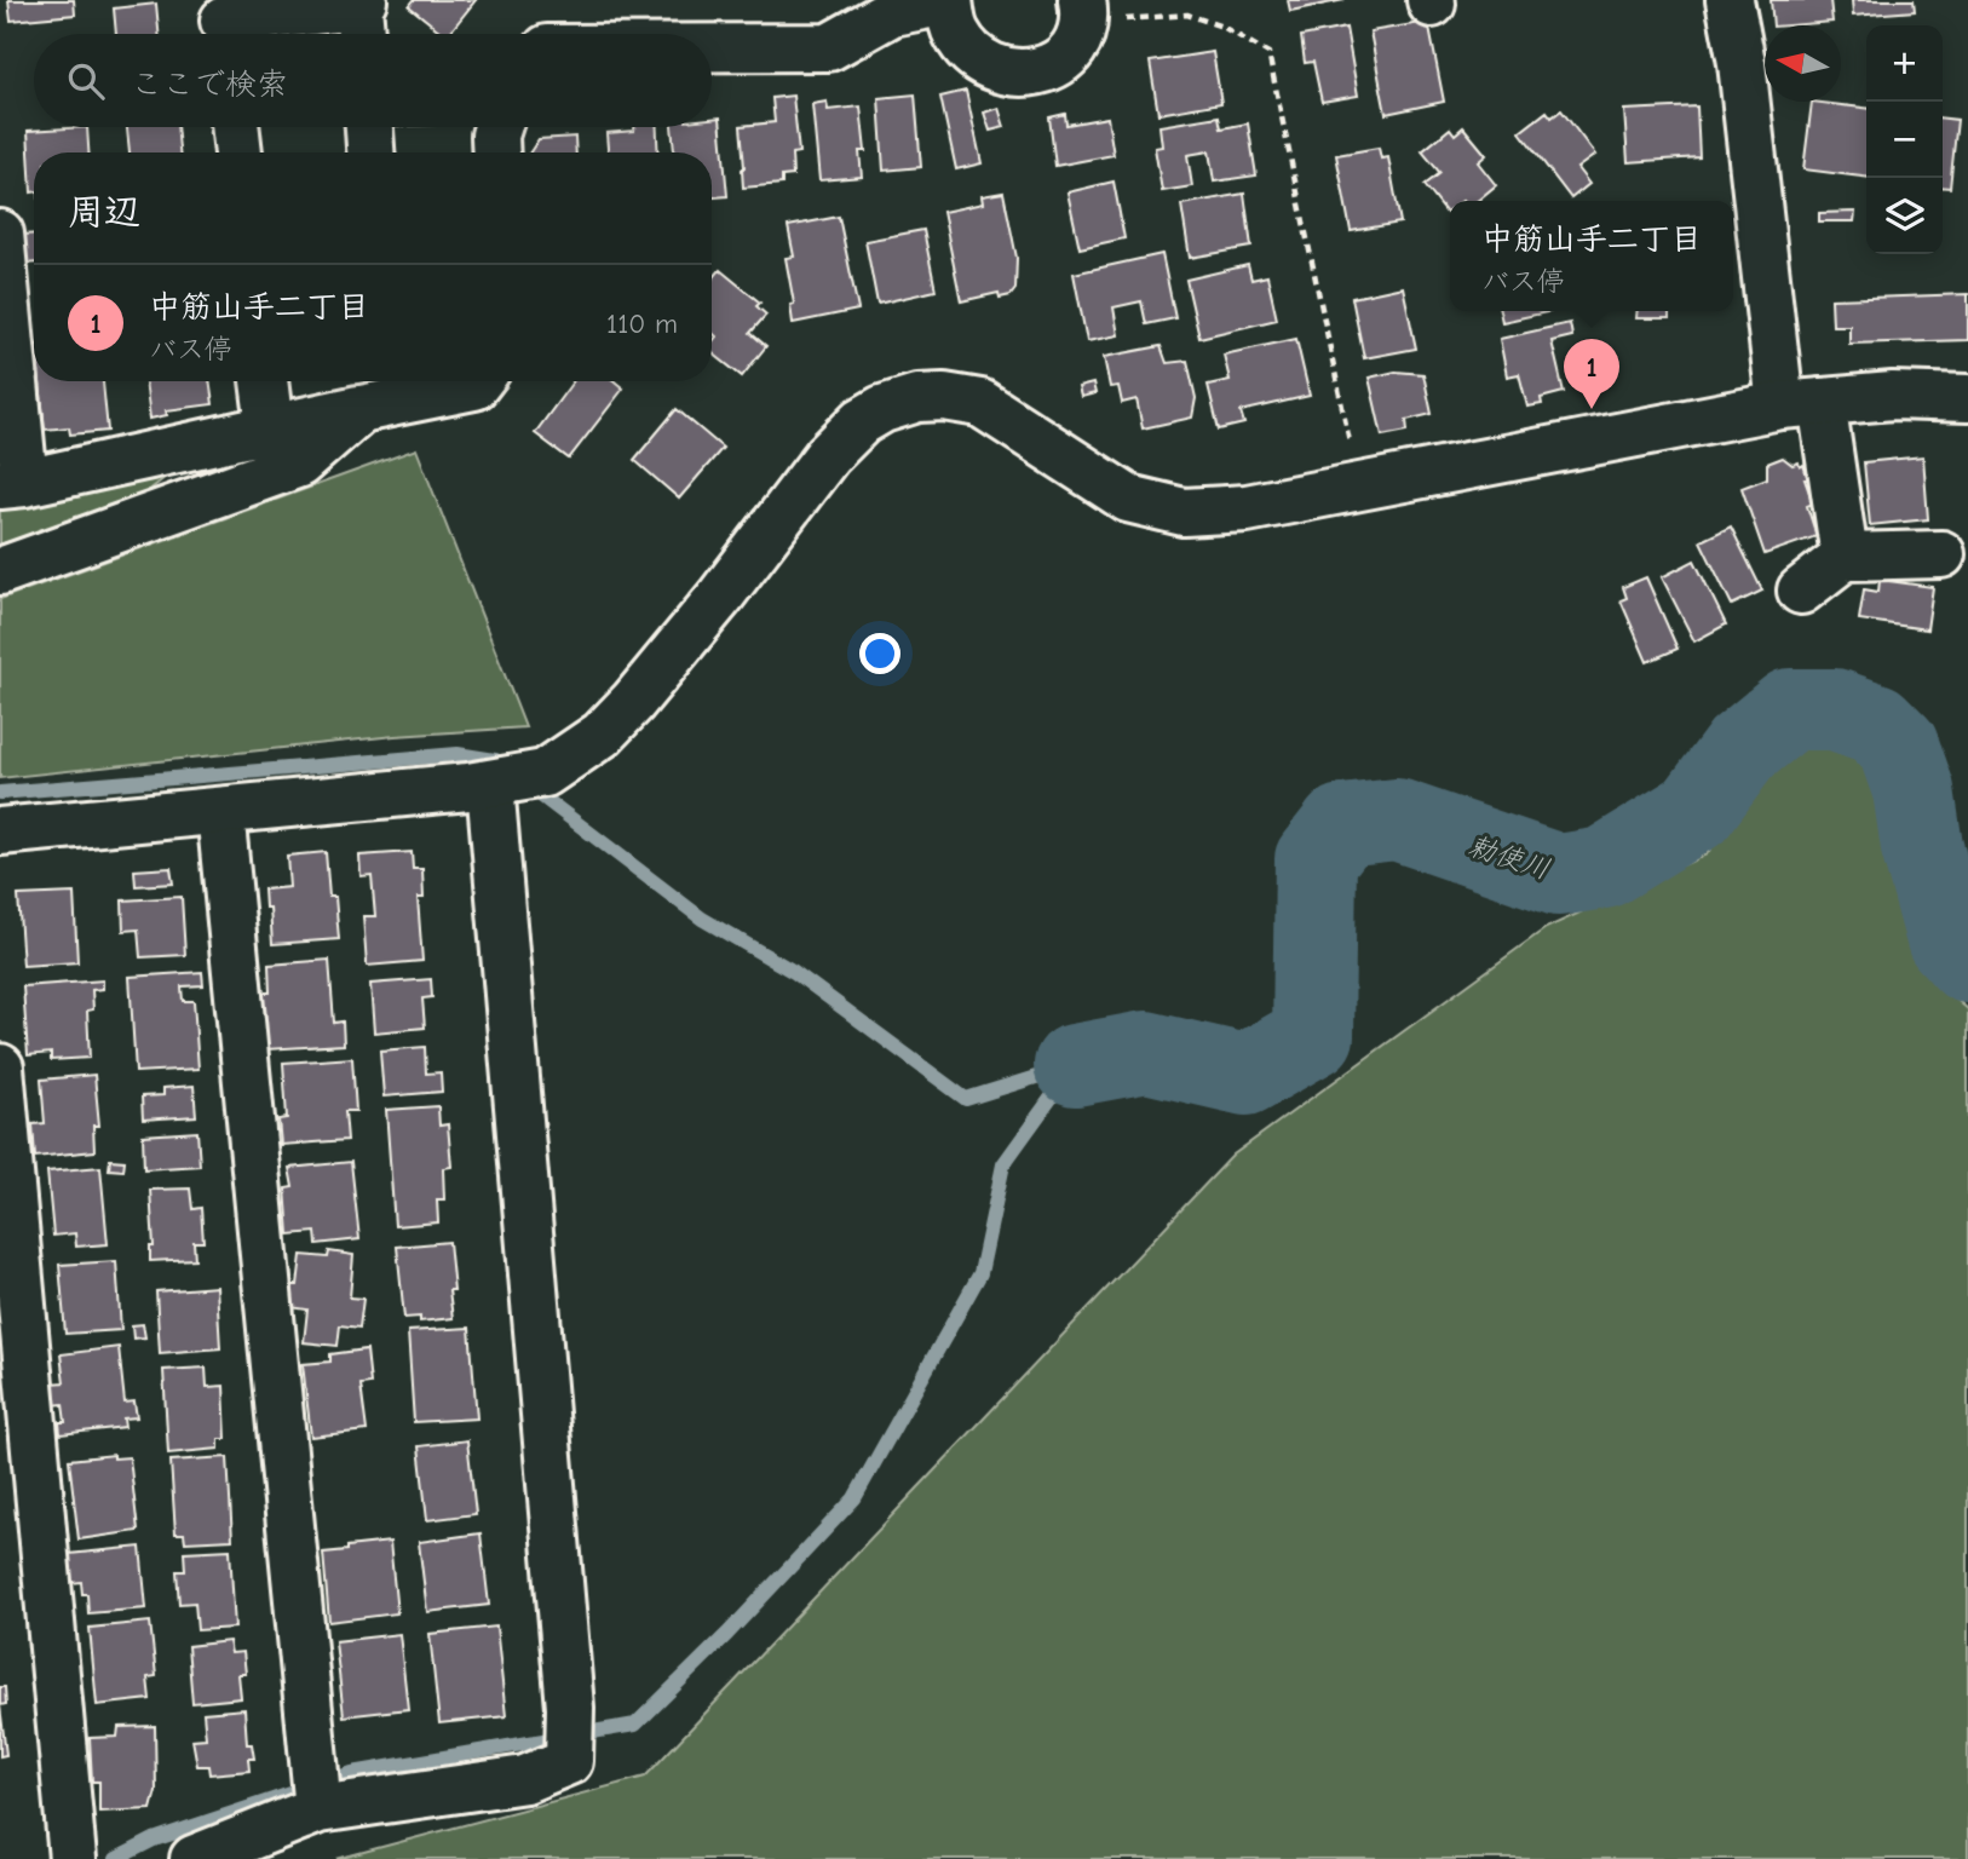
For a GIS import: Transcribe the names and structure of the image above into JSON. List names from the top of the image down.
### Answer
{
  "water": ["勅使川"],
  "north": "left",
  "page": {
    "map_buttons": ["+", "−"],
    "search": "ここで検索",
    "heading": "周辺",
    "popup": ["中筋山手二丁目", "バス停"],
    "list": [
      {
        "mark": "1",
        "name": "中筋山手二丁目",
        "note": "バス停",
        "value": "110 m"
      }
    ],
    "pins": "1"
  }
}
